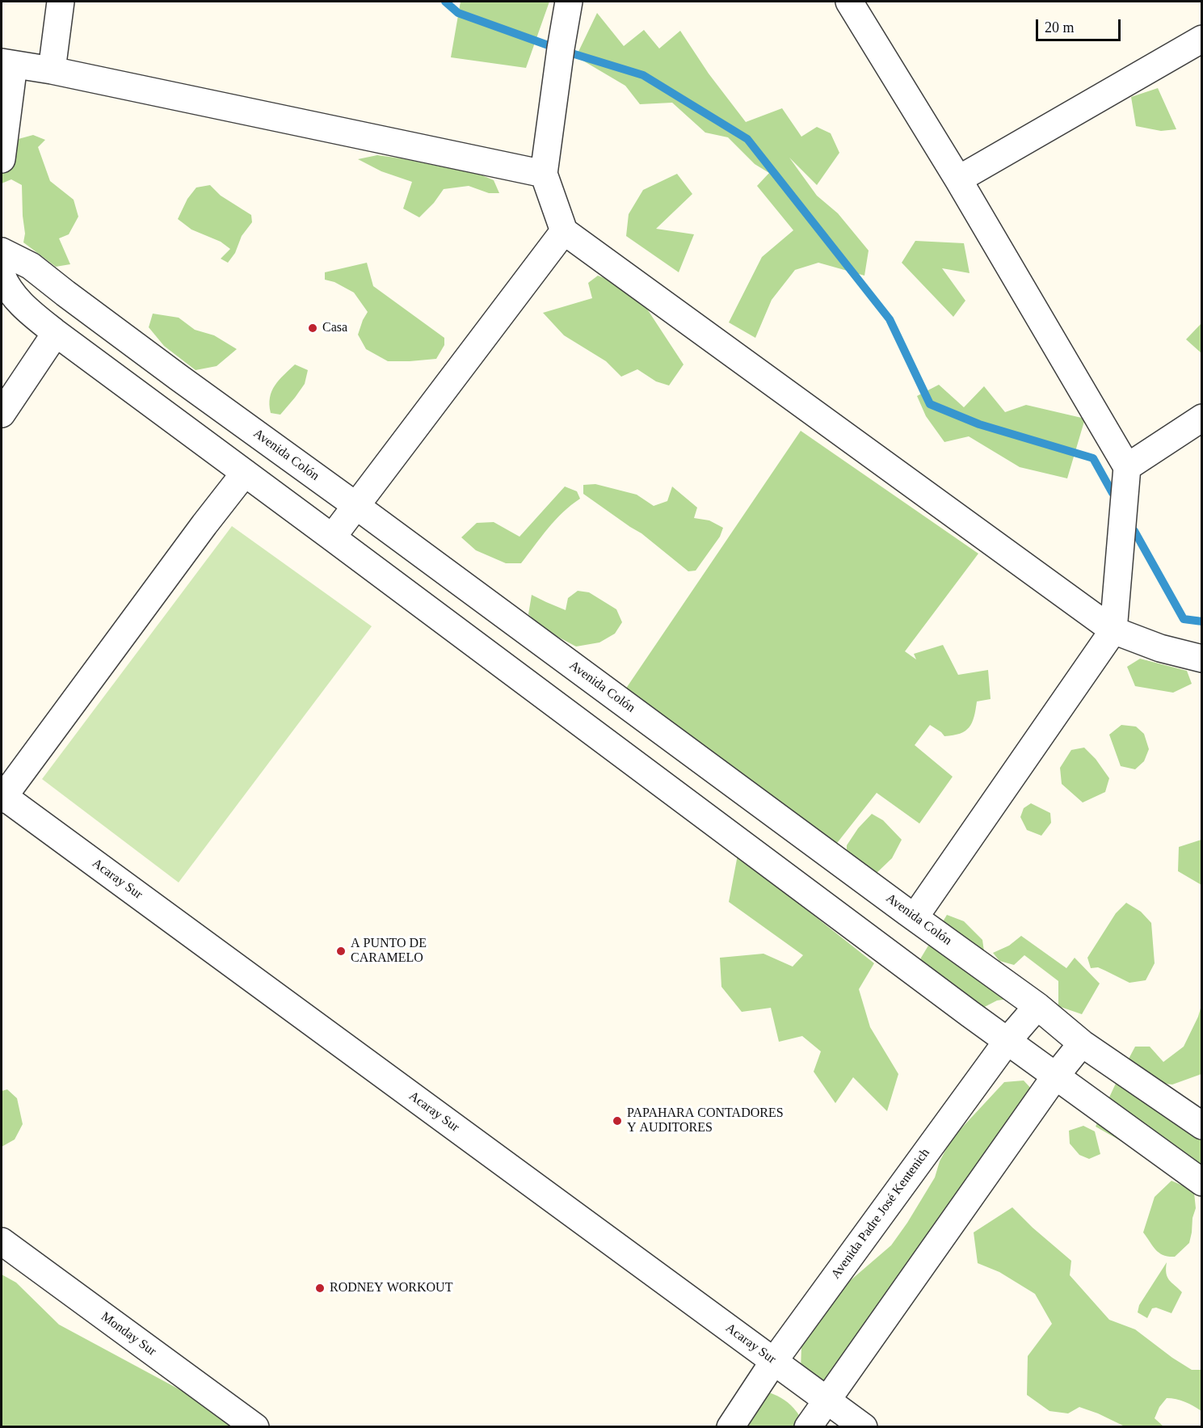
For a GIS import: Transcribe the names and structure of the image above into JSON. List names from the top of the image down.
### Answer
{
  "streets": {
    "street": [
      "Avenida Colón",
      "Acaray Sur",
      "Avenida Padre José Kentenich",
      "Monday Sur"
    ]
  },
  "crossings": [
    ["Avenida Colón", "Avenida Padre José Kentenich"],
    ["Acaray Sur", "Avenida Padre José Kentenich"]
  ],
  "places": [
    "Casa",
    "A PUNTO DE CARAMELO",
    "PAPAHARA CONTADORES Y AUDITORES",
    "RODNEY WORKOUT"
  ],
  "scale_bar": "20 m"
}
